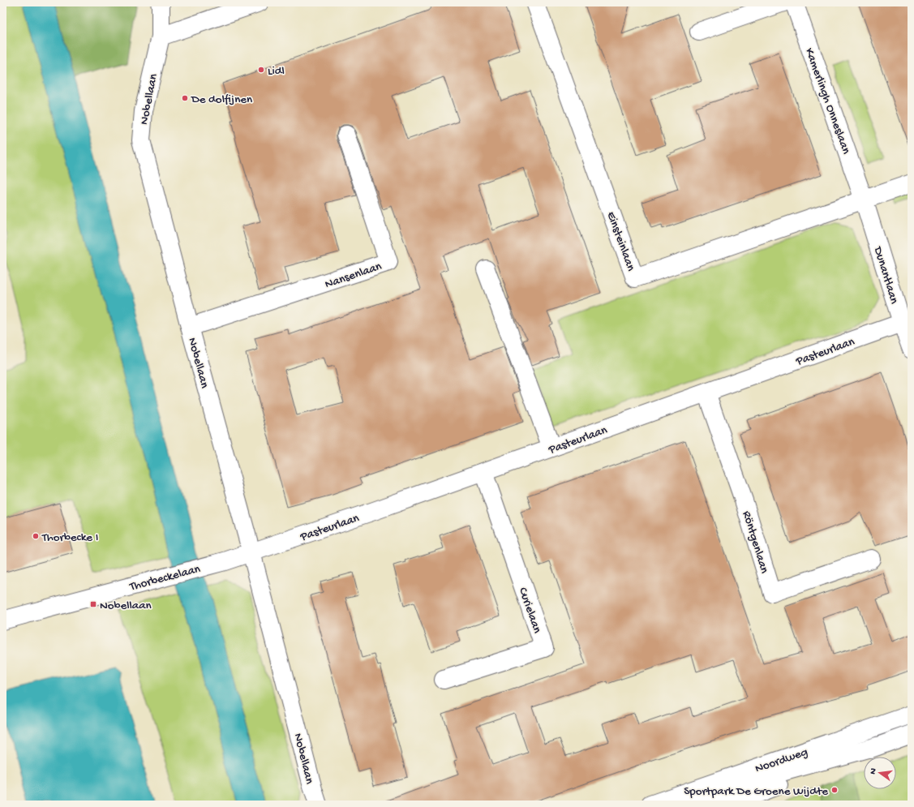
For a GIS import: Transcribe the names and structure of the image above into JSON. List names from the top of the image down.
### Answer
{
  "streets": {
    "street": [
      "Nobellaan",
      "Kamerlingh Onneslaan",
      "Einsteinlaan",
      "Nansenlaan",
      "Dunantlaan",
      "Pasteurlaan",
      "Röntgenlaan",
      "Thorbeckelaan",
      "Curielaan",
      "Noordweg"
    ]
  },
  "crossings": [
    ["Nobellaan", "Nansenlaan"],
    ["Nobellaan", "Pasteurlaan"],
    ["Nobellaan", "Thorbeckelaan"],
    ["Kamerlingh Onneslaan", "Einsteinlaan"],
    ["Kamerlingh Onneslaan", "Dunantlaan"],
    ["Einsteinlaan", "Dunantlaan"],
    ["Dunantlaan", "Pasteurlaan"],
    ["Pasteurlaan", "Röntgenlaan"],
    ["Pasteurlaan", "Thorbeckelaan"],
    ["Pasteurlaan", "Curielaan"]
  ],
  "places": {
    "other": [
      "Lidl",
      "De dolfijnen",
      "Thorbecke I",
      "Sportpark De Groene Wijdte"
    ],
    "transit": ["Nobellaan"]
  },
  "north": "left"
}
